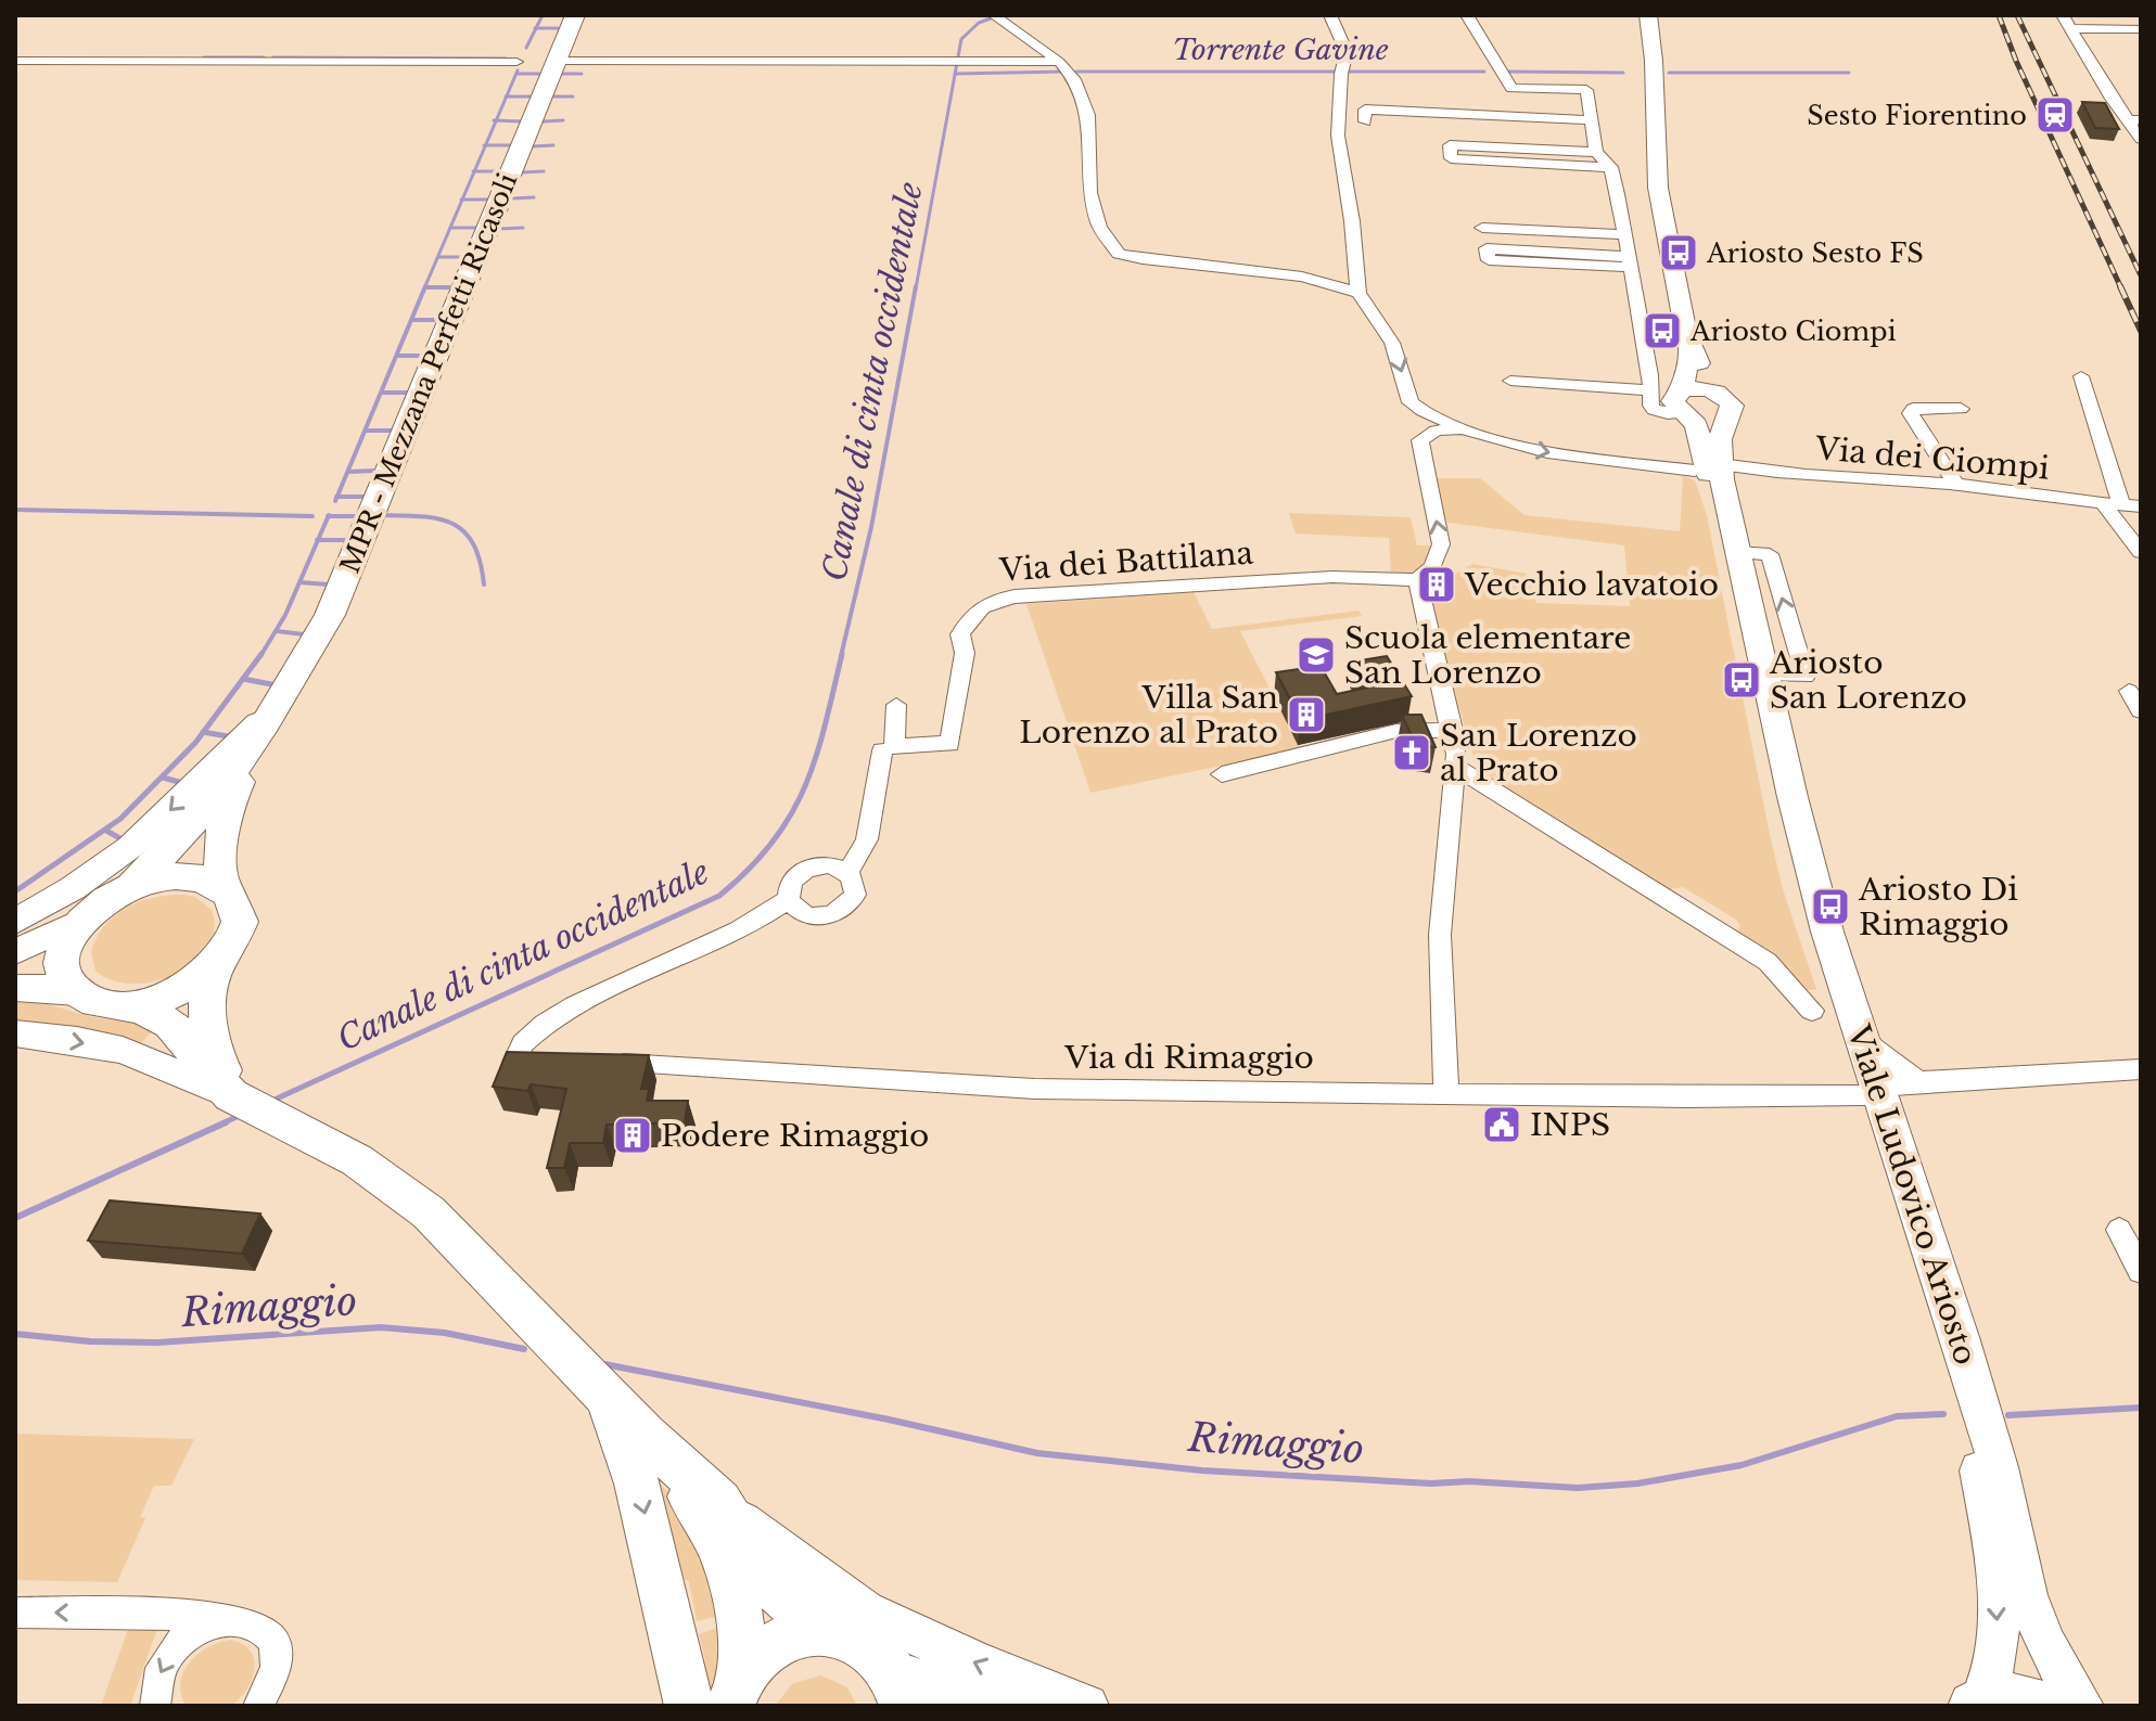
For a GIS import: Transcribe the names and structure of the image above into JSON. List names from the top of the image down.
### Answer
{
  "streets": {
    "main road": ["MPR - Mezzana Perfetti Ricasoli"],
    "street": [
      "Via dei Ciompi",
      "Via dei Battilana",
      "Via di Rimaggio",
      "Viale Ludovico Ariosto"
    ]
  },
  "crossings": [
    ["Via dei Ciompi", "Viale Ludovico Ariosto"],
    ["Via di Rimaggio", "Viale Ludovico Ariosto"]
  ],
  "water": ["Torrente Gavine", "Canale di cinta occidentale", "Rimaggio"],
  "places": {
    "station": ["Sesto Fiorentino"],
    "bus stop": [
      "Ariosto Sesto FS",
      "Ariosto Ciompi",
      "Ariosto San Lorenzo",
      "Ariosto Di Rimaggio"
    ],
    "building": ["Vecchio lavatoio", "Villa San Lorenzo al Prato", "Podere Rimaggio"],
    "school or university": ["Scuola elementare San Lorenzo"],
    "church": ["San Lorenzo al Prato"],
    "public building": ["INPS"]
  }
}
